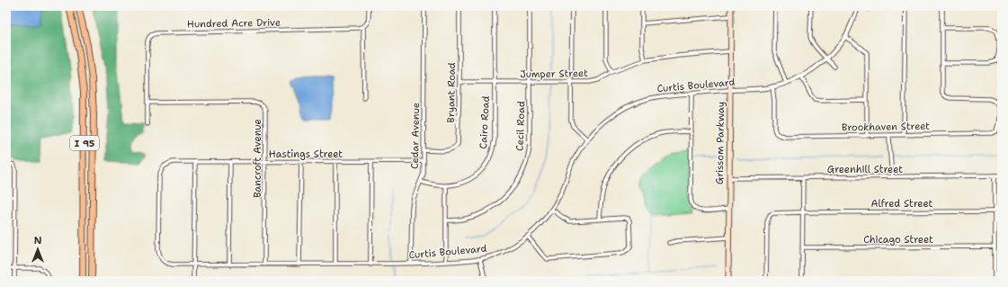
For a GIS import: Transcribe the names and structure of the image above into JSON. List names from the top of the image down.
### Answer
{
  "streets": {
    "highway": ["I 95"],
    "main road": ["Grissom Parkway"],
    "street": [
      "Hundred Acre Drive",
      "Jumper Street",
      "Curtis Boulevard",
      "Bryant Road",
      "Cairo Road",
      "Cecil Road",
      "Brookhaven Street",
      "Cedar Avenue",
      "Hastings Street",
      "Bancroft Avenue",
      "Greenhill Street",
      "Alfred Street",
      "Chicago Street"
    ]
  },
  "crossings": [
    ["Hundred Acre Drive", "Bancroft Avenue"],
    ["Jumper Street", "Bryant Road"],
    ["Jumper Street", "Cairo Road"],
    ["Jumper Street", "Cecil Road"],
    ["Jumper Street", "Grissom Parkway"],
    ["Curtis Boulevard", "Brookhaven Street"],
    ["Curtis Boulevard", "Cedar Avenue"],
    ["Curtis Boulevard", "Grissom Parkway"],
    ["Curtis Boulevard", "Hastings Street"],
    ["Curtis Boulevard", "Bancroft Avenue"],
    ["Bryant Road", "Cedar Avenue"],
    ["Cairo Road", "Cedar Avenue"],
    ["Cedar Avenue", "Hastings Street"],
    ["Grissom Parkway", "Greenhill Street"],
    ["Hastings Street", "Bancroft Avenue"]
  ],
  "north": "top"
}
